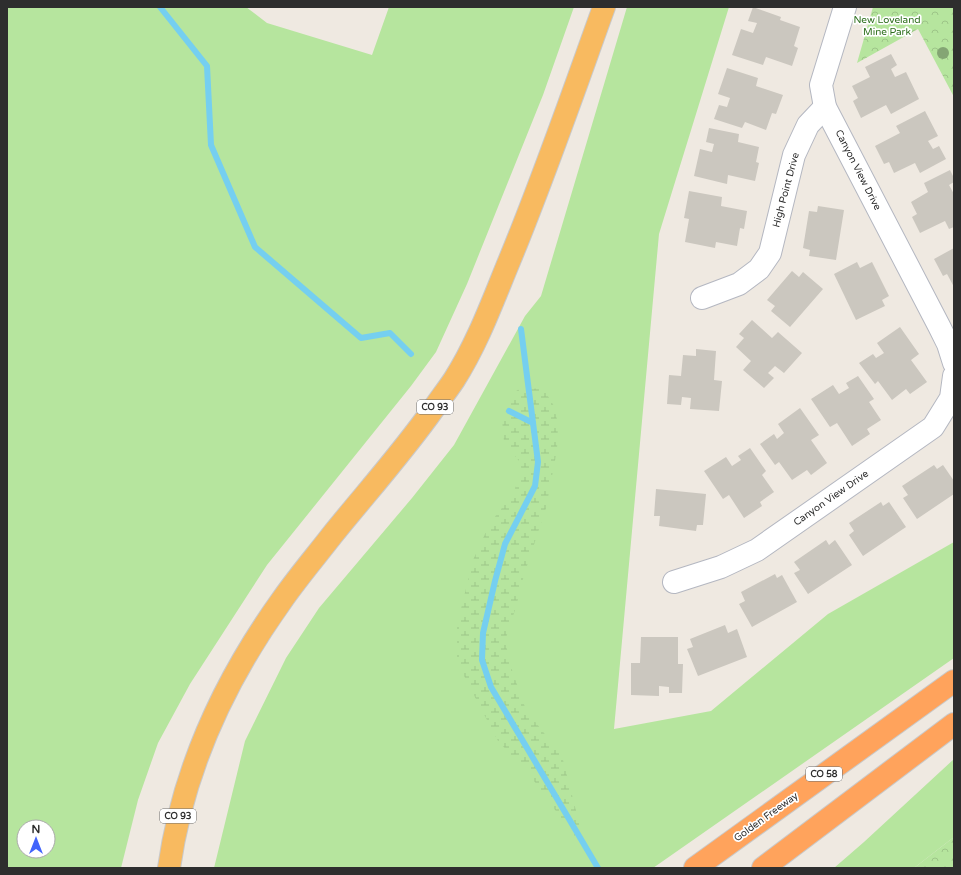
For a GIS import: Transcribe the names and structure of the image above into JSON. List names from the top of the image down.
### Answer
{
  "streets": {
    "highway": ["CO 93", "CO 58", "Golden Freeway"],
    "street": ["Canyon View Drive", "High Point Drive"]
  },
  "crossings": [
    ["Canyon View Drive", "High Point Drive"]
  ],
  "parks": ["New Loveland Mine Park"],
  "north": "top"
}
